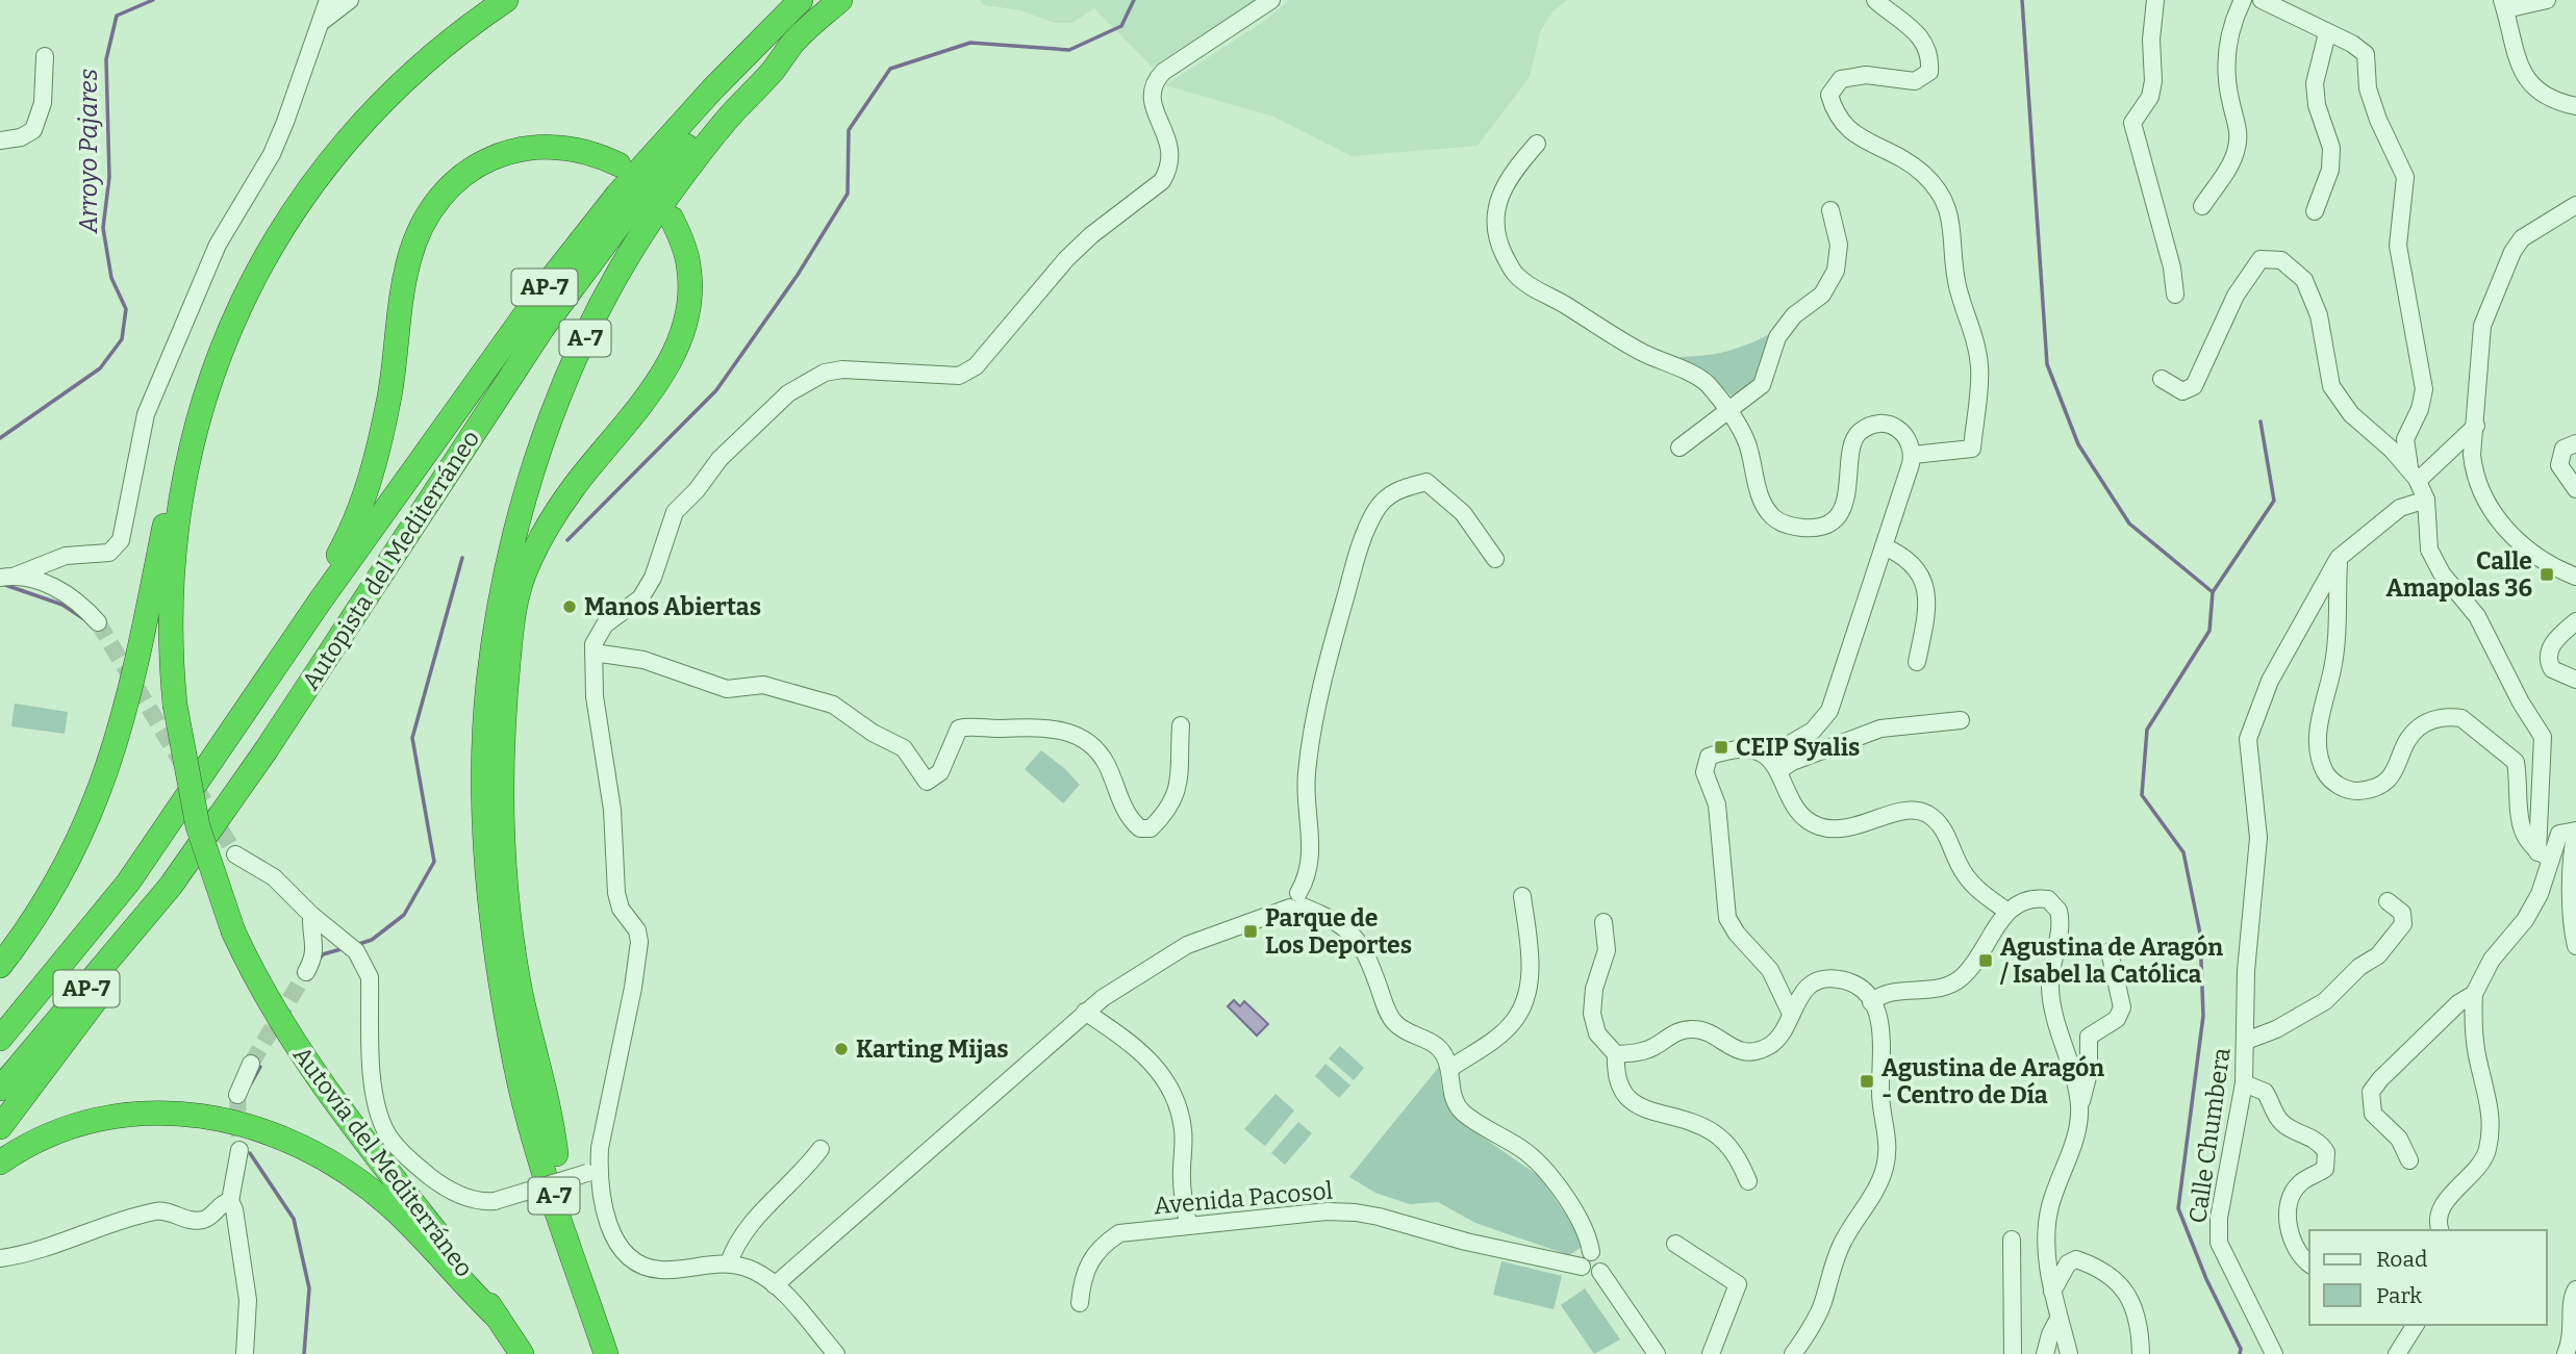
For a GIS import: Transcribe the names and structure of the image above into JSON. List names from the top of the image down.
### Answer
{
  "streets": {
    "highway": [
      "AP-7",
      "A-7",
      "Autopista del Mediterráneo",
      "Autovía del Mediterráneo"
    ],
    "street": ["Calle Chumbera", "Avenida Pacosol"]
  },
  "crossings": [
    ["A-7", "Autopista del Mediterráneo"]
  ],
  "water": ["Arroyo Pajares"],
  "places": {
    "transit": [
      "Calle Amapolas 36",
      "CEIP Syalis",
      "Parque de Los Deportes",
      "Agustina de Aragón / Isabel la Católica",
      "Agustina de Aragón - Centro de Día"
    ],
    "other": ["Manos Abiertas", "Karting Mijas"]
  },
  "legend": ["Road", "Park"]
}
